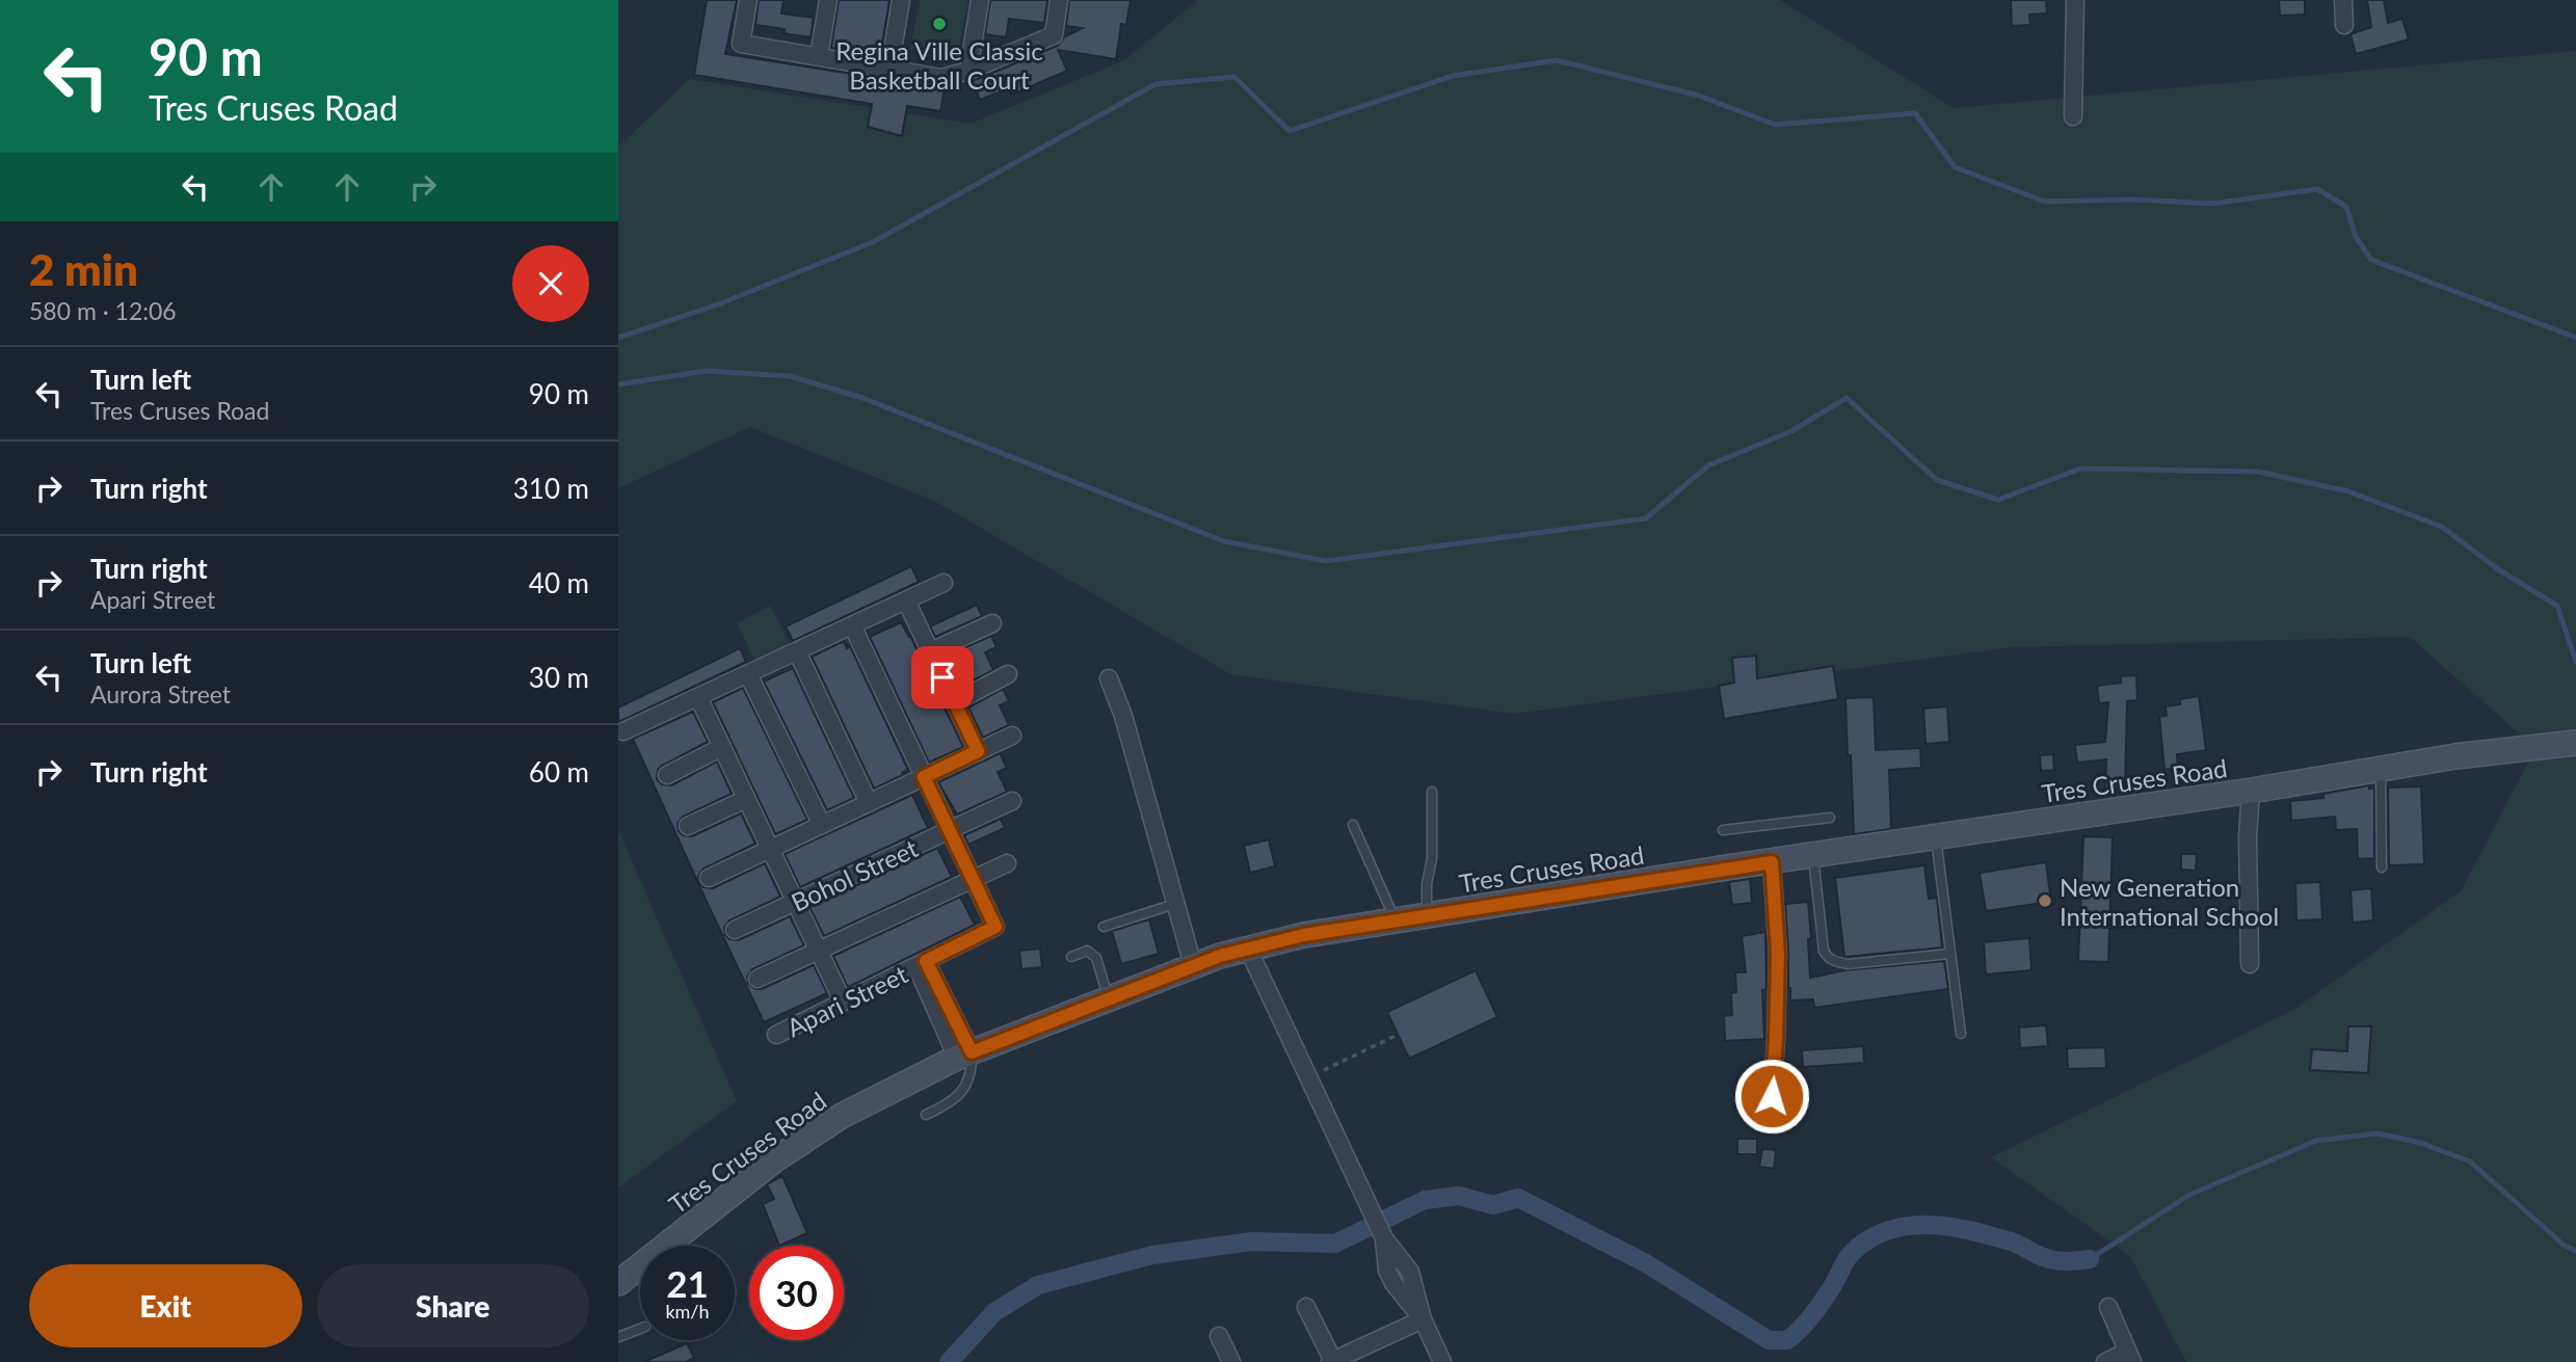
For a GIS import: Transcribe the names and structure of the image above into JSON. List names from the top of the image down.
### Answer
{
  "streets": {
    "main road": ["Tres Cruses Road"],
    "street": ["Bohol Street", "Apari Street"]
  },
  "places": ["Regina Ville Classic Basketball Court", "New Generation International School"],
  "page": {
    "turn": ["90 m", "Tres Cruses Road"],
    "heading": ["2 min", "580 m · 12:06"],
    "list": [
      {
        "name": "Turn left",
        "note": "Tres Cruses Road",
        "value": "90 m"
      },
      {
        "name": "Turn right",
        "value": "310 m"
      },
      {
        "name": "Turn right",
        "note": "Apari Street",
        "value": "40 m"
      },
      {
        "name": "Turn left",
        "note": "Aurora Street",
        "value": "30 m"
      },
      {
        "name": "Turn right",
        "value": "60 m"
      }
    ],
    "speed": "21 km/h",
    "limit": "30",
    "buttons": ["Exit", "Share"]
  }
}
